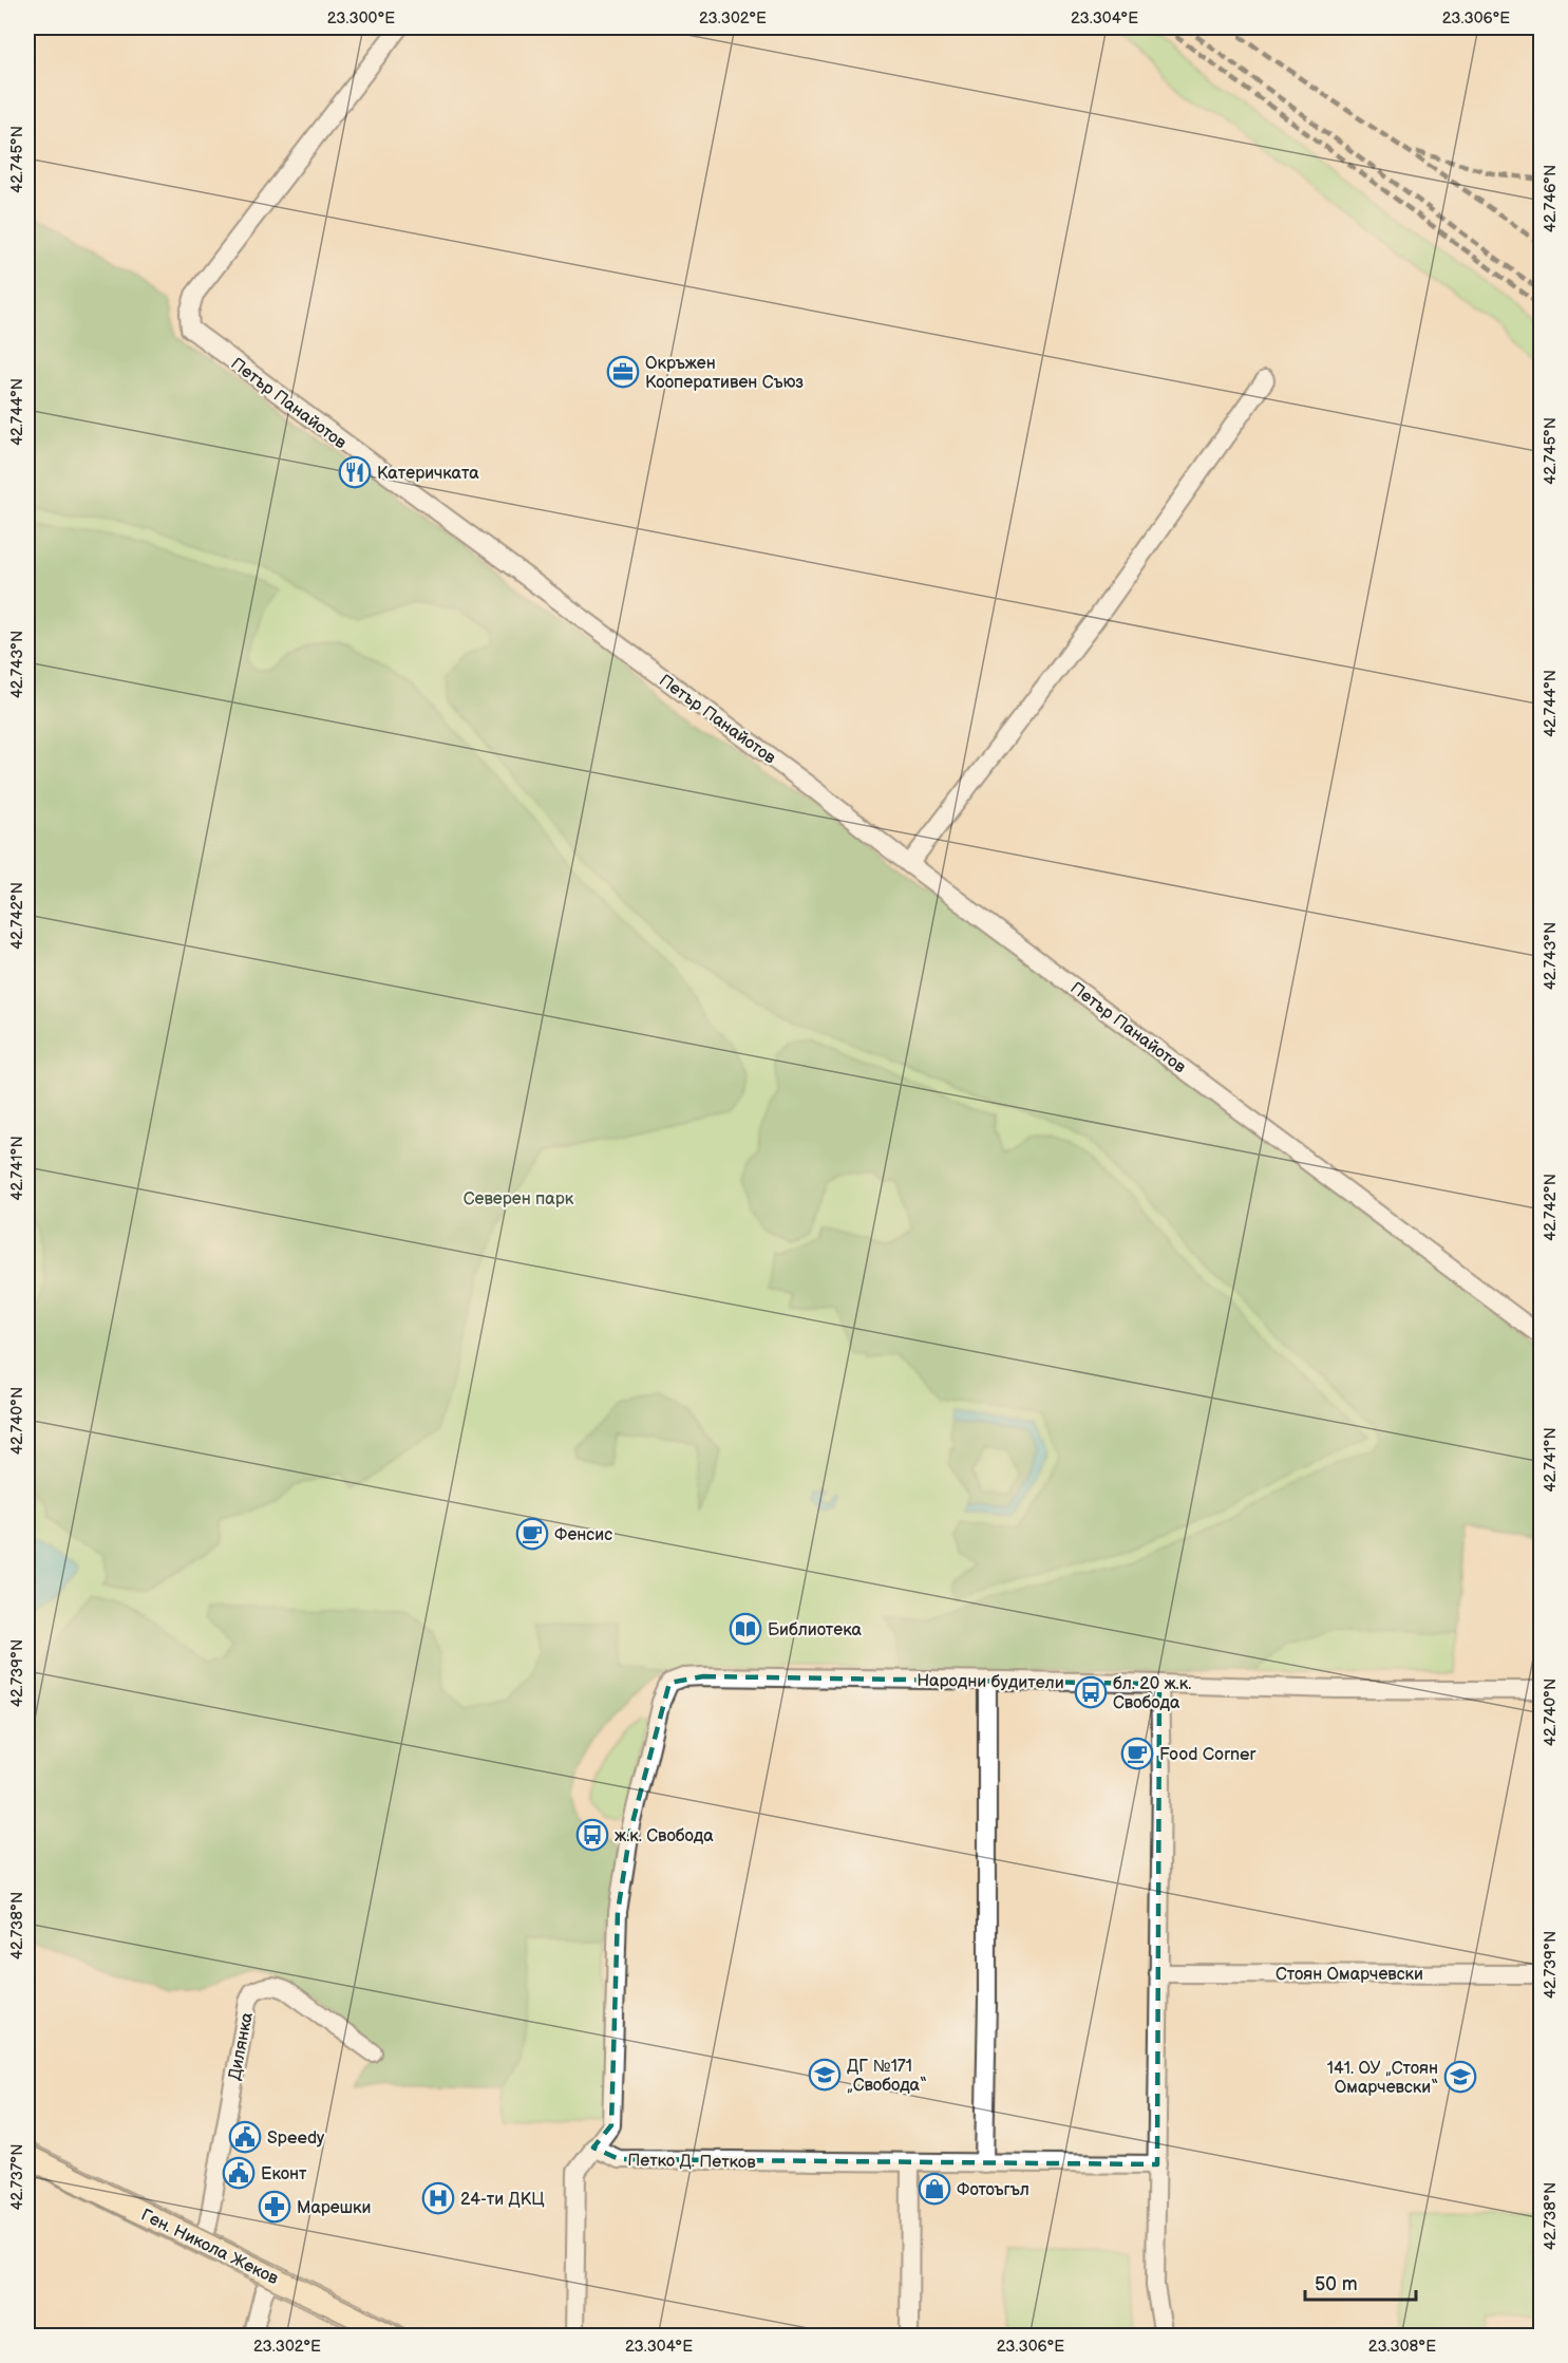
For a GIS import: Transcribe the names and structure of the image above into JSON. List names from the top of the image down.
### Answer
{
  "streets": {
    "street": [
      "Петър Панайотов",
      "Народни будители",
      "Стоян Омарчевски",
      "Дилянка",
      "Петко Д. Петков",
      "Ген. Никола Жеков"
    ]
  },
  "crossings": [
    ["Народни будители", "Петко Д. Петков"],
    ["Дилянка", "Ген. Никола Жеков"]
  ],
  "parks": ["Северен парк"],
  "places": {
    "office": ["Окръжен Кооперативен Съюз"],
    "restaurant": ["Катеричката"],
    "cafe": ["Фенсис", "Food Corner"],
    "library": ["Библиотека"],
    "bus stop": ["бл. 20 ж.к. Свобода", "ж.к. Свобода"],
    "school or university": ["ДГ №171 „Свобода“", "141. ОУ „Стоян Омарчевски“"],
    "public building": ["Speedy", "Еконт"],
    "shop": ["Фотоъгъл"],
    "hospital": ["24-ти ДКЦ"],
    "pharmacy": ["Марешки"]
  },
  "scale_bar": "50 m",
  "coordinates": [
    "23.300°E",
    "23.302°E",
    "23.304°E",
    "23.306°E",
    "42.745°N",
    "42.746°N",
    "42.744°N",
    "42.743°N",
    "42.742°N",
    "42.741°N",
    "42.740°N",
    "42.739°N",
    "42.738°N",
    "42.737°N",
    "23.308°E"
  ]
}
